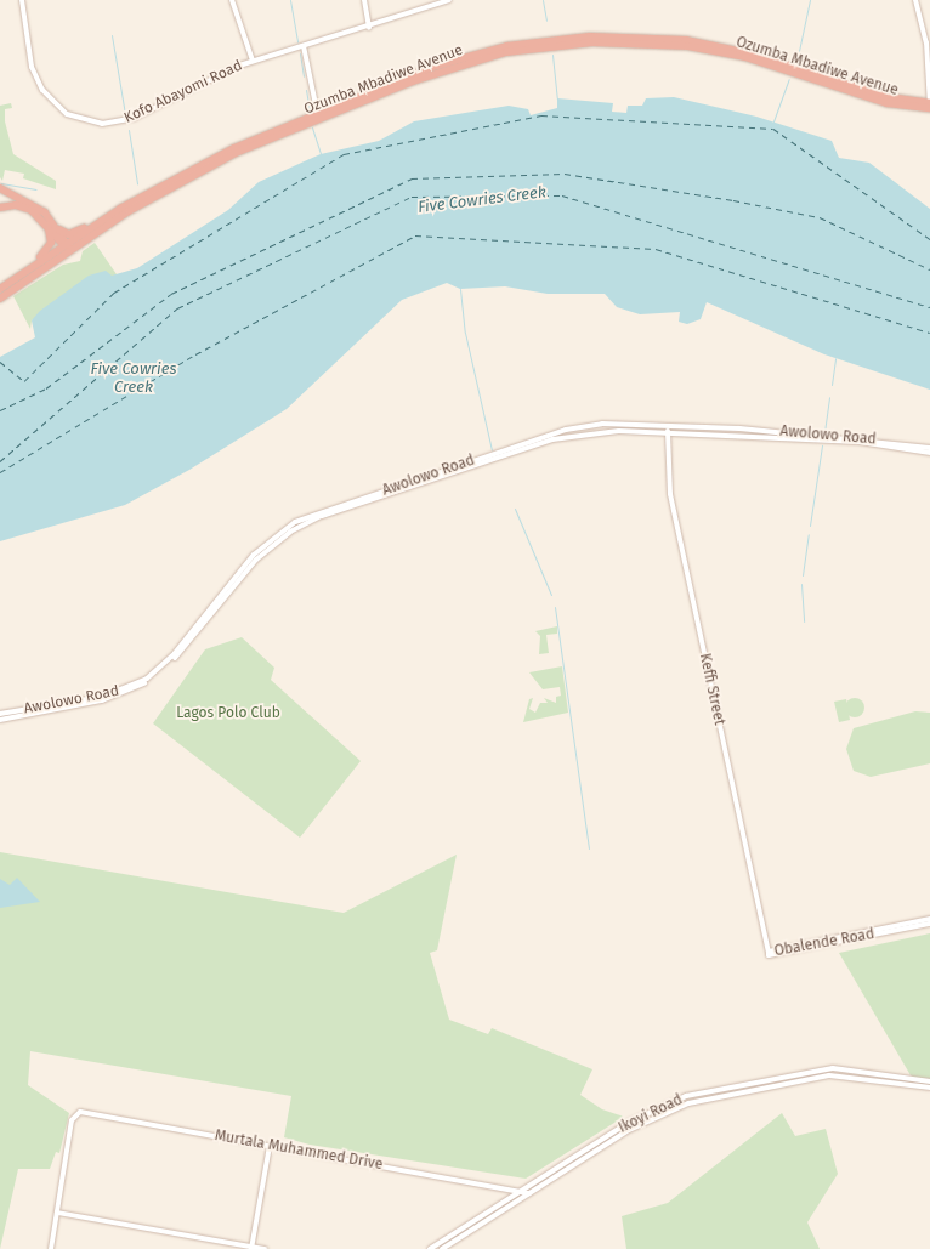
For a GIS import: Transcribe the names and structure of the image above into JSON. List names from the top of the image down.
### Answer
{
  "streets": {
    "highway": ["Ozumba Mbadiwe Avenue"],
    "main road": [
      "Kofo Abayomi Road",
      "Awolowo Road",
      "Keffi Street",
      "Obalende Road",
      "Ikoyi Road",
      "Murtala Muhammed Drive"
    ]
  },
  "crossings": [
    ["Awolowo Road", "Keffi Street"],
    ["Keffi Street", "Obalende Road"],
    ["Ikoyi Road", "Murtala Muhammed Drive"]
  ],
  "water": ["Five Cowries Creek"],
  "parks": ["Lagos Polo Club"]
}
